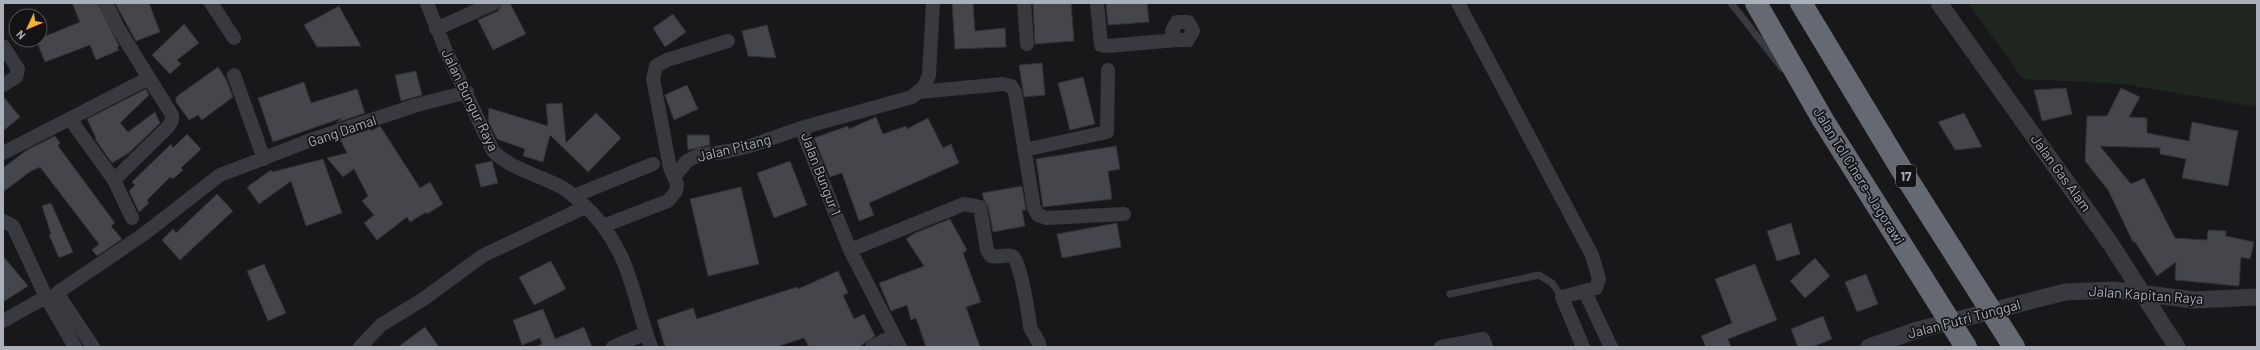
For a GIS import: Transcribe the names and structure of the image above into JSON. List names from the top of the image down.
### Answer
{
  "streets": {
    "highway": ["Jalan Tol Cinere–Jagorawi", "17"],
    "street": [
      "Jalan Bungur Raya",
      "Gang Damal",
      "Jalan Pitang",
      "Jalan Gas Alam",
      "Jalan Bungur 1",
      "Jalan Kapitan Raya",
      "Jalan Putri Tunggal"
    ]
  },
  "crossings": [
    ["Jalan Bungur Raya", "Gang Damal"],
    ["Jalan Pitang", "Jalan Bungur 1"],
    ["Jalan Gas Alam", "Jalan Kapitan Raya"],
    ["Jalan Kapitan Raya", "Jalan Putri Tunggal"]
  ],
  "north": "bottom left"
}
